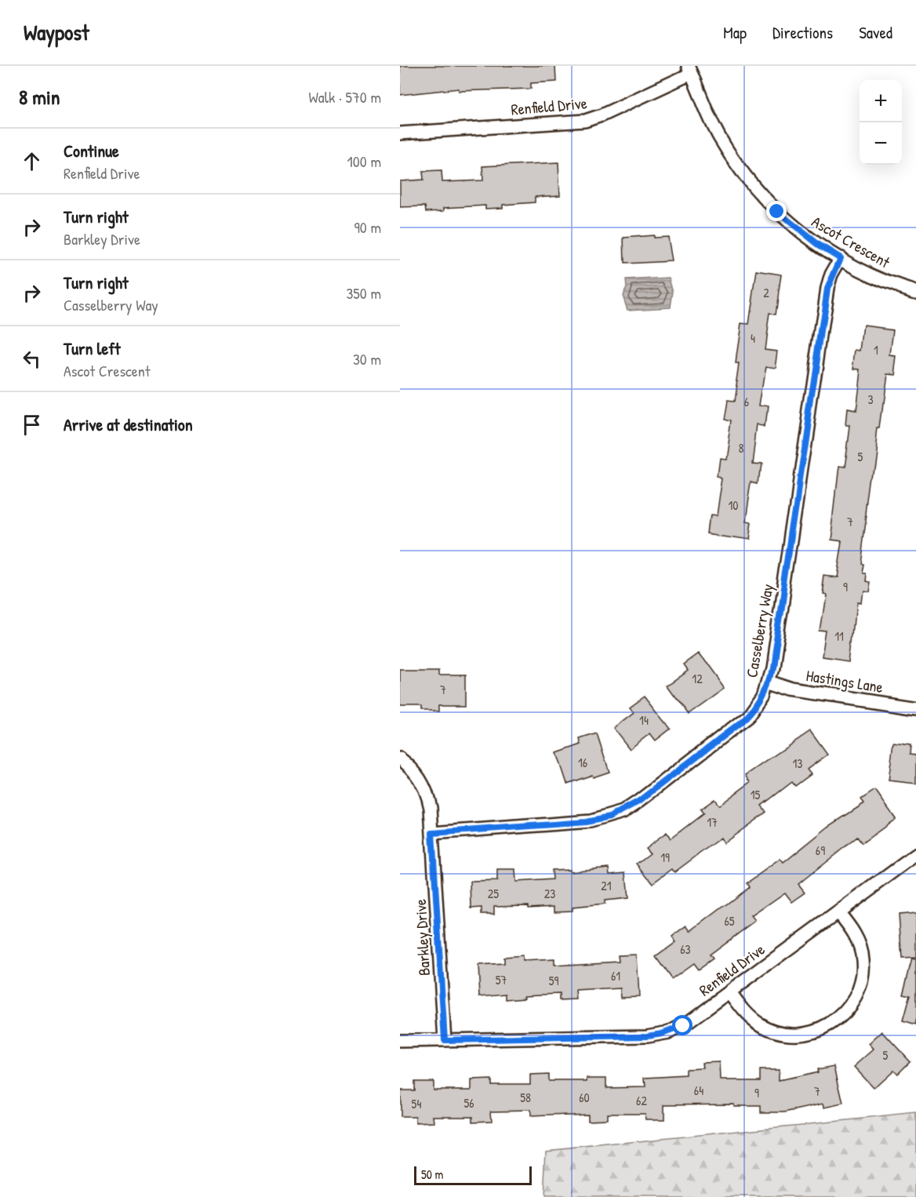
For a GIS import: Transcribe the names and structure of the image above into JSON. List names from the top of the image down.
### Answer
{
  "streets": {
    "street": [
      "Renfield Drive",
      "Ascot Crescent",
      "Casselberry Way",
      "Hastings Lane",
      "Barkley Drive"
    ]
  },
  "crossings": [
    ["Renfield Drive", "Ascot Crescent"],
    ["Renfield Drive", "Barkley Drive"],
    ["Ascot Crescent", "Casselberry Way"],
    ["Casselberry Way", "Hastings Lane"],
    ["Casselberry Way", "Barkley Drive"]
  ],
  "house_numbers": [
    "2",
    "4",
    "1",
    "3",
    "6",
    "8",
    "5",
    "10",
    "7",
    "9",
    "11",
    "12",
    "7",
    "14",
    "16",
    "13",
    "15",
    "17",
    "69",
    "19",
    "21",
    "25",
    "23",
    "65",
    "63",
    "61",
    "57",
    "59",
    "5",
    "64",
    "7",
    "9",
    "58",
    "60",
    "62",
    "56",
    "54"
  ],
  "scale_bar": "50 m",
  "page": {
    "header": "Waypost",
    "nav": ["Map", "Directions", "Saved"],
    "heading": ["8 min", "Walk · 570 m"],
    "map_buttons": ["+", "−"],
    "list": [
      ["Continue", "Renfield Drive", "100 m"],
      ["Turn right", "Barkley Drive", "90 m"],
      ["Turn right", "Casselberry Way", "350 m"],
      ["Turn left", "Ascot Crescent", "30 m"],
      "Arrive at destination"
    ],
    "scale": "50 m"
  }
}
